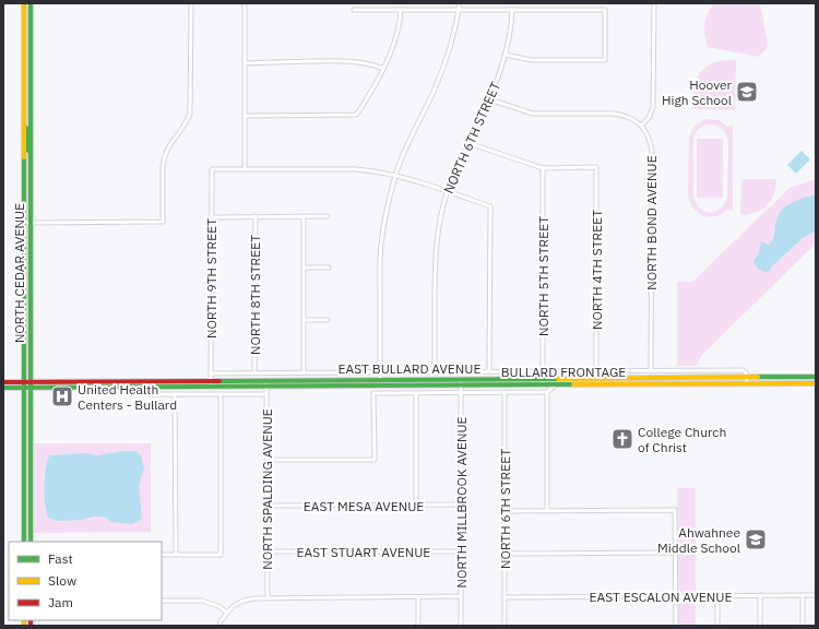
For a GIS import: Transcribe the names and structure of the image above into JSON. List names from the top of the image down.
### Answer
{
  "streets": {
    "main road": ["NORTH CEDAR AVENUE", "EAST BULLARD AVENUE"],
    "street": [
      "NORTH 6TH STREET",
      "NORTH BOND AVENUE",
      "NORTH 4TH STREET",
      "NORTH 5TH STREET",
      "NORTH 9TH STREET",
      "NORTH 8TH STREET",
      "BULLARD FRONTAGE",
      "NORTH SPALDING AVENUE",
      "NORTH MILLBROOK AVENUE",
      "EAST MESA AVENUE",
      "EAST STUART AVENUE",
      "EAST ESCALON AVENUE"
    ]
  },
  "crossings": [
    ["NORTH 6TH STREET", "BULLARD FRONTAGE"],
    ["NORTH 6TH STREET", "EAST ESCALON AVENUE"],
    ["NORTH BOND AVENUE", "BULLARD FRONTAGE"],
    ["NORTH 4TH STREET", "NORTH 5TH STREET"],
    ["NORTH 4TH STREET", "BULLARD FRONTAGE"],
    ["NORTH CEDAR AVENUE", "EAST BULLARD AVENUE"],
    ["NORTH 5TH STREET", "EAST BULLARD AVENUE"],
    ["NORTH 5TH STREET", "BULLARD FRONTAGE"],
    ["NORTH 9TH STREET", "EAST BULLARD AVENUE"],
    ["NORTH 9TH STREET", "BULLARD FRONTAGE"],
    ["NORTH 8TH STREET", "BULLARD FRONTAGE"],
    ["EAST BULLARD AVENUE", "BULLARD FRONTAGE"],
    ["EAST BULLARD AVENUE", "NORTH SPALDING AVENUE"],
    ["EAST BULLARD AVENUE", "NORTH MILLBROOK AVENUE"],
    ["NORTH SPALDING AVENUE", "EAST MESA AVENUE"],
    ["NORTH SPALDING AVENUE", "EAST STUART AVENUE"],
    ["NORTH MILLBROOK AVENUE", "EAST MESA AVENUE"],
    ["NORTH MILLBROOK AVENUE", "EAST STUART AVENUE"]
  ],
  "places": {
    "school or university": ["Hoover High School", "Ahwahnee Middle School"],
    "hospital": ["United Health Centers - Bullard"],
    "church": ["College Church of Christ"]
  },
  "legend": ["Fast", "Slow", "Jam"]
}
